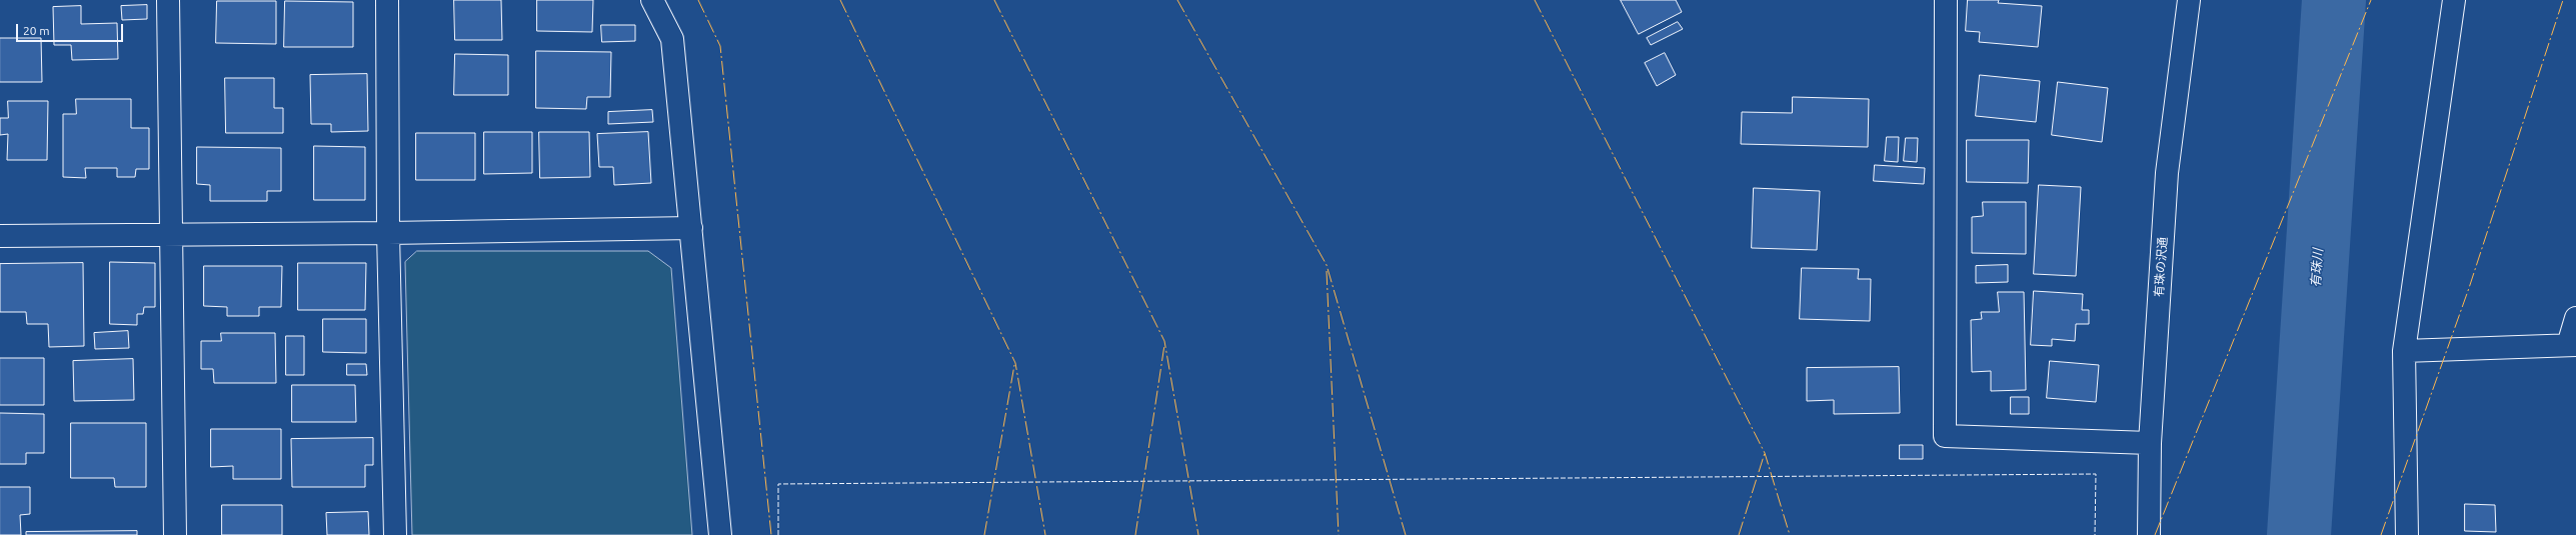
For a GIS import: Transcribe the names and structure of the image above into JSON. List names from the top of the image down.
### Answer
{
  "streets": {
    "street": ["有珠の沢通"]
  },
  "water": ["有珠川"],
  "scale_bar": "20 m"
}
